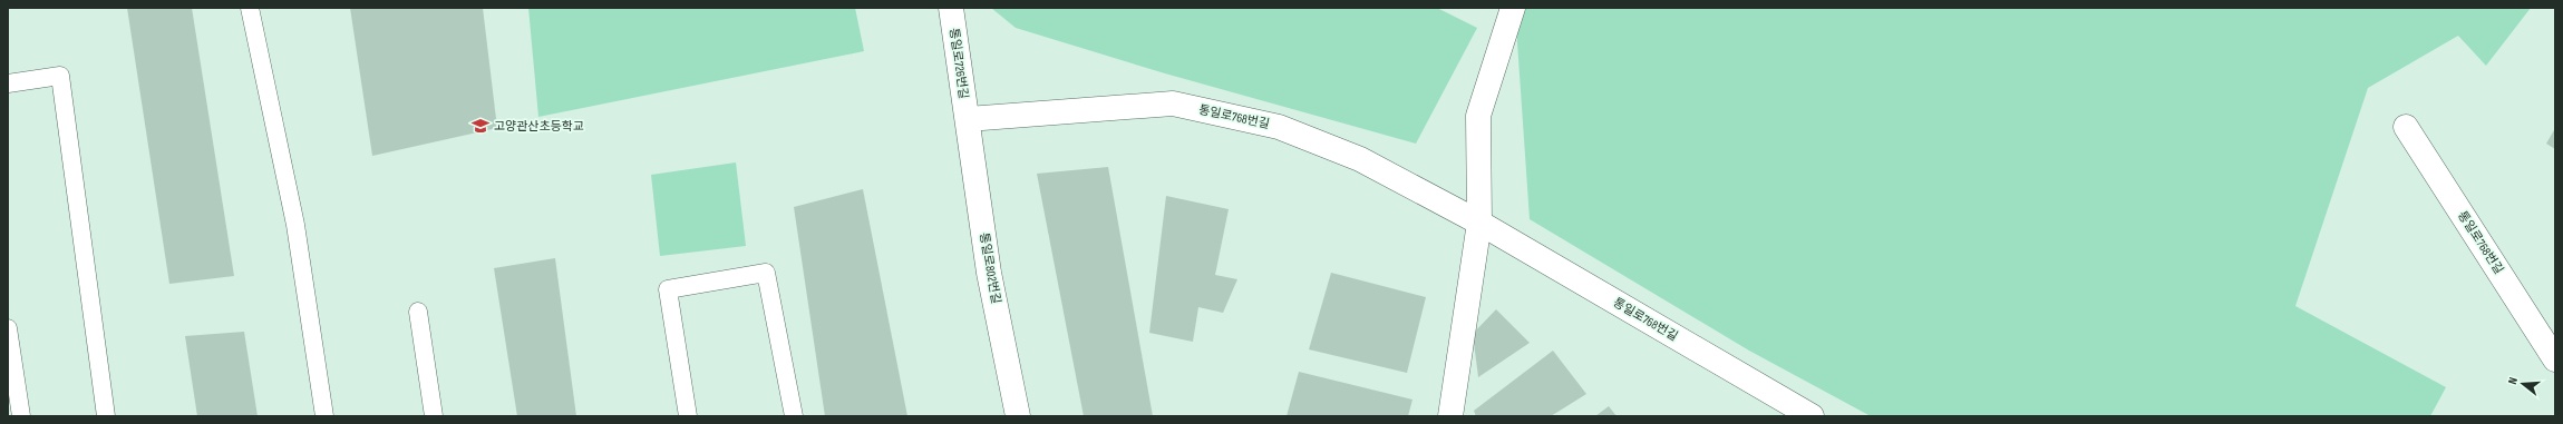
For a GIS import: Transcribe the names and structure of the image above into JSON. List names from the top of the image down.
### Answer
{
  "streets": {
    "street": ["통일로726번길", "통일로768번길", "통일로802번길"]
  },
  "crossings": [
    ["통일로726번길", "통일로768번길"],
    ["통일로726번길", "통일로802번길"],
    ["통일로768번길", "통일로802번길"]
  ],
  "places": {
    "school or university": ["고양관산초등학교"]
  },
  "north": "left"
}
